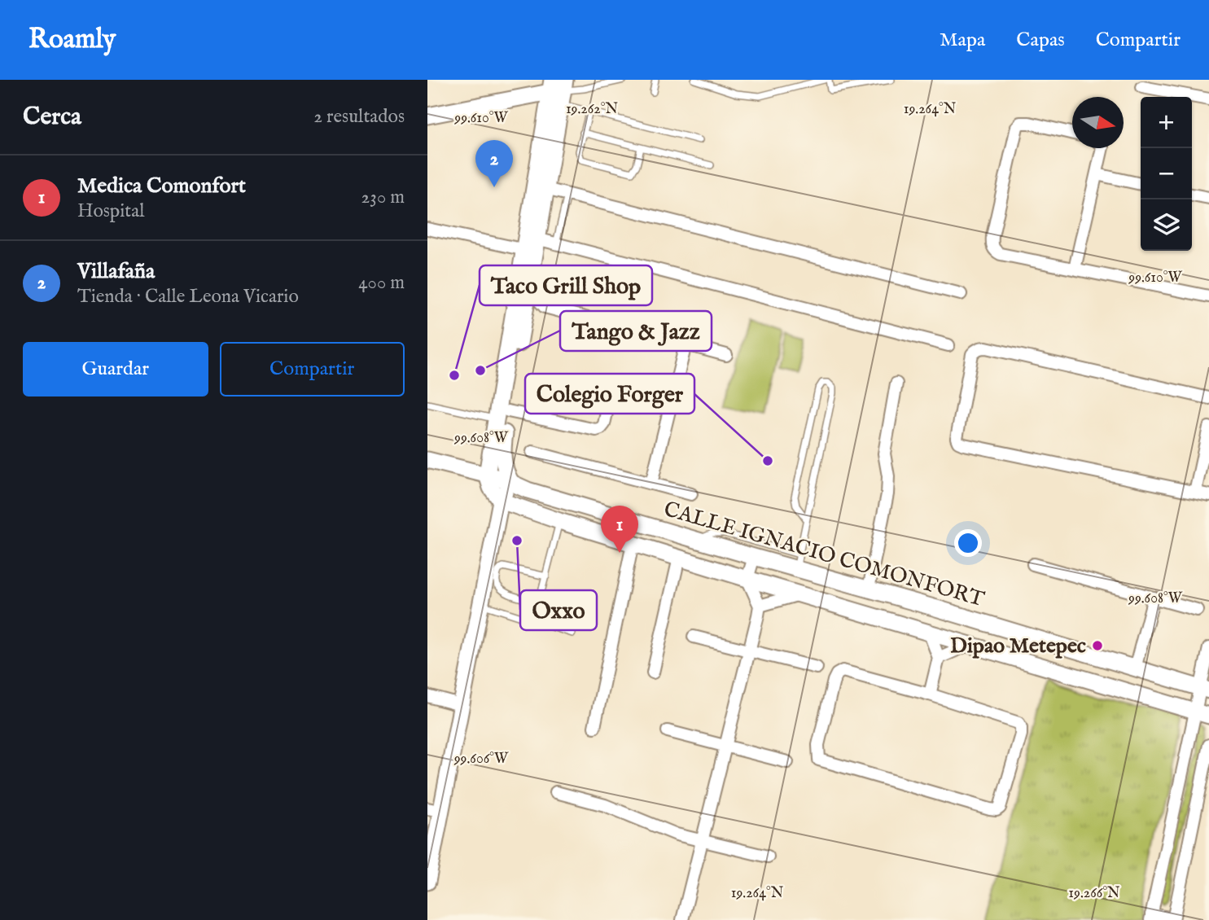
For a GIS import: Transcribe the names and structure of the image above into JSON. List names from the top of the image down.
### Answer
{
  "streets": {
    "main road": ["CALLE IGNACIO COMONFORT"]
  },
  "places": [
    "Tango & Jazz",
    "Taco Grill Shop",
    "Colegio Forger",
    "Oxxo",
    "Dipao Metepec"
  ],
  "north": "right",
  "page": {
    "header": "Roamly",
    "nav": ["Mapa", "Capas", "Compartir"],
    "heading": ["Cerca", "2 resultados"],
    "map_buttons": ["+", "−"],
    "pins": ["2", "1"],
    "list": [
      {
        "mark": "1",
        "name": "Medica Comonfort",
        "note": "Hospital",
        "value": "230 m"
      },
      {
        "mark": "2",
        "name": "Villafaña",
        "note": "Tienda · Calle Leona Vicario",
        "value": "400 m"
      }
    ],
    "buttons": ["Guardar", "Compartir"]
  },
  "coordinates": [
    "19.262°N",
    "19.264°N",
    "99.610°W",
    "99.608°W",
    "99.606°W",
    "19.266°N"
  ]
}
